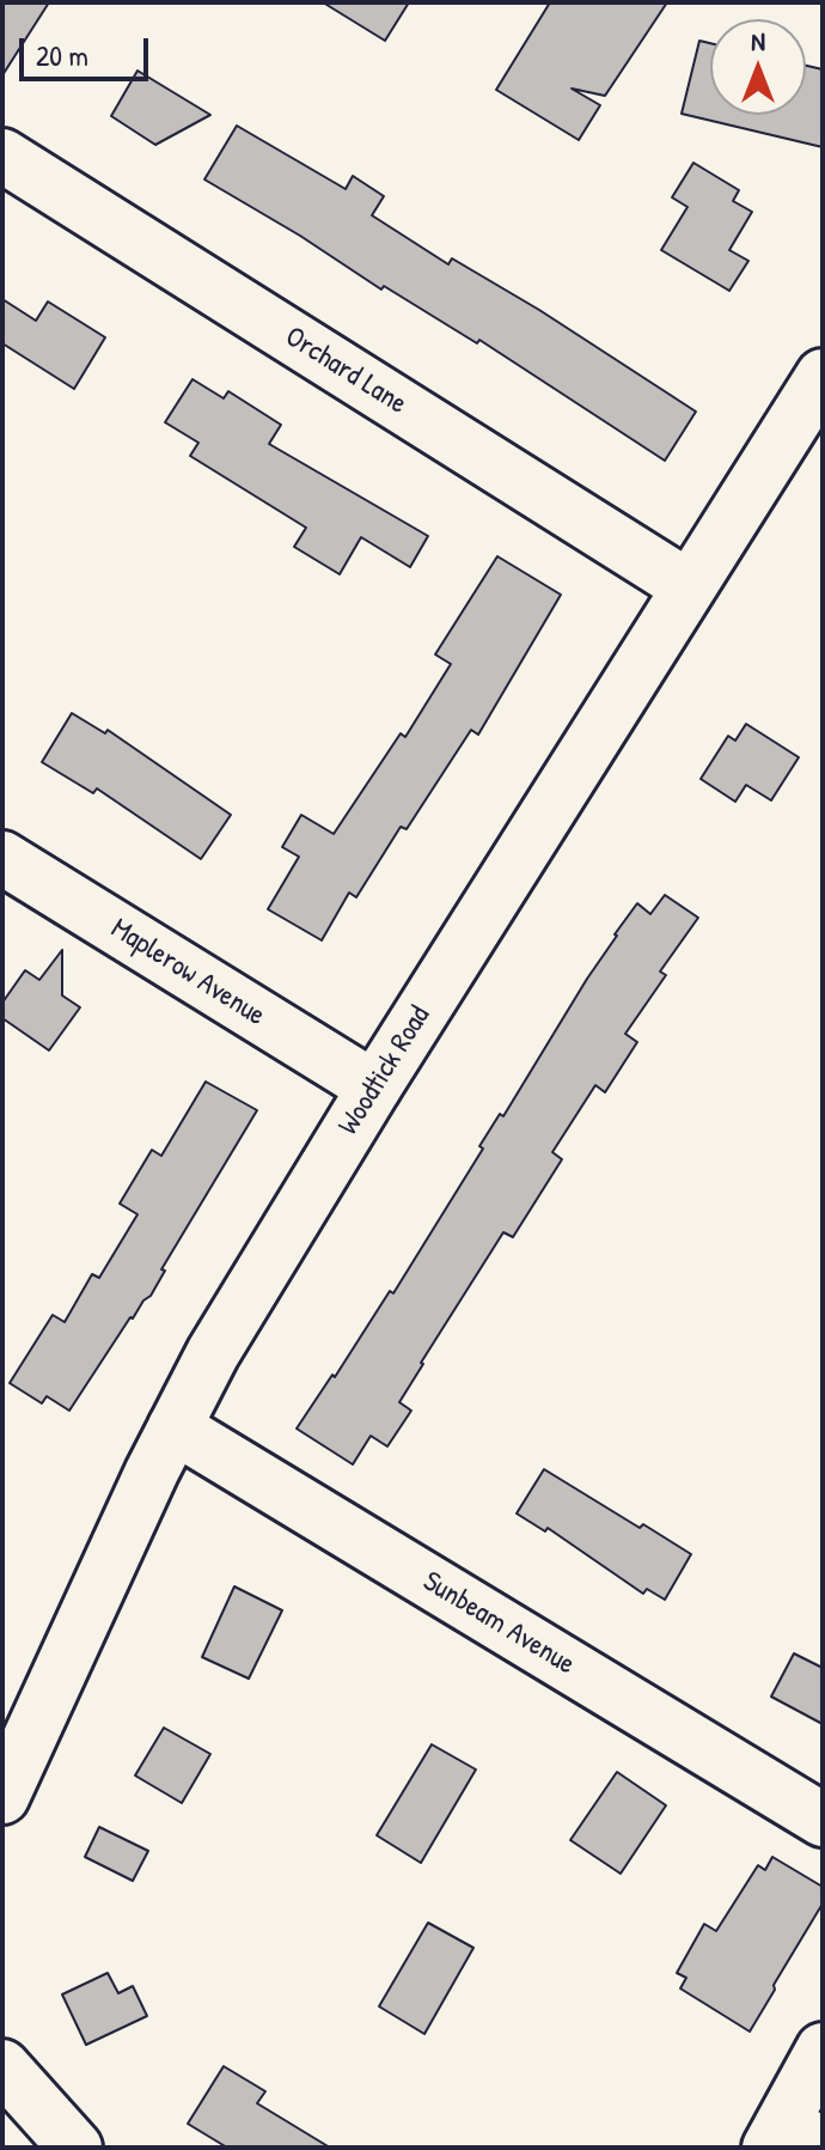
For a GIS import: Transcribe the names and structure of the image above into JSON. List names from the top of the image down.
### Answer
{
  "streets": {
    "street": [
      "Orchard Lane",
      "Maplerow Avenue",
      "Woodtick Road",
      "Sunbeam Avenue"
    ]
  },
  "crossings": [
    ["Orchard Lane", "Woodtick Road"],
    ["Maplerow Avenue", "Woodtick Road"],
    ["Woodtick Road", "Sunbeam Avenue"]
  ],
  "scale_bar": "20 m",
  "north": "top"
}
